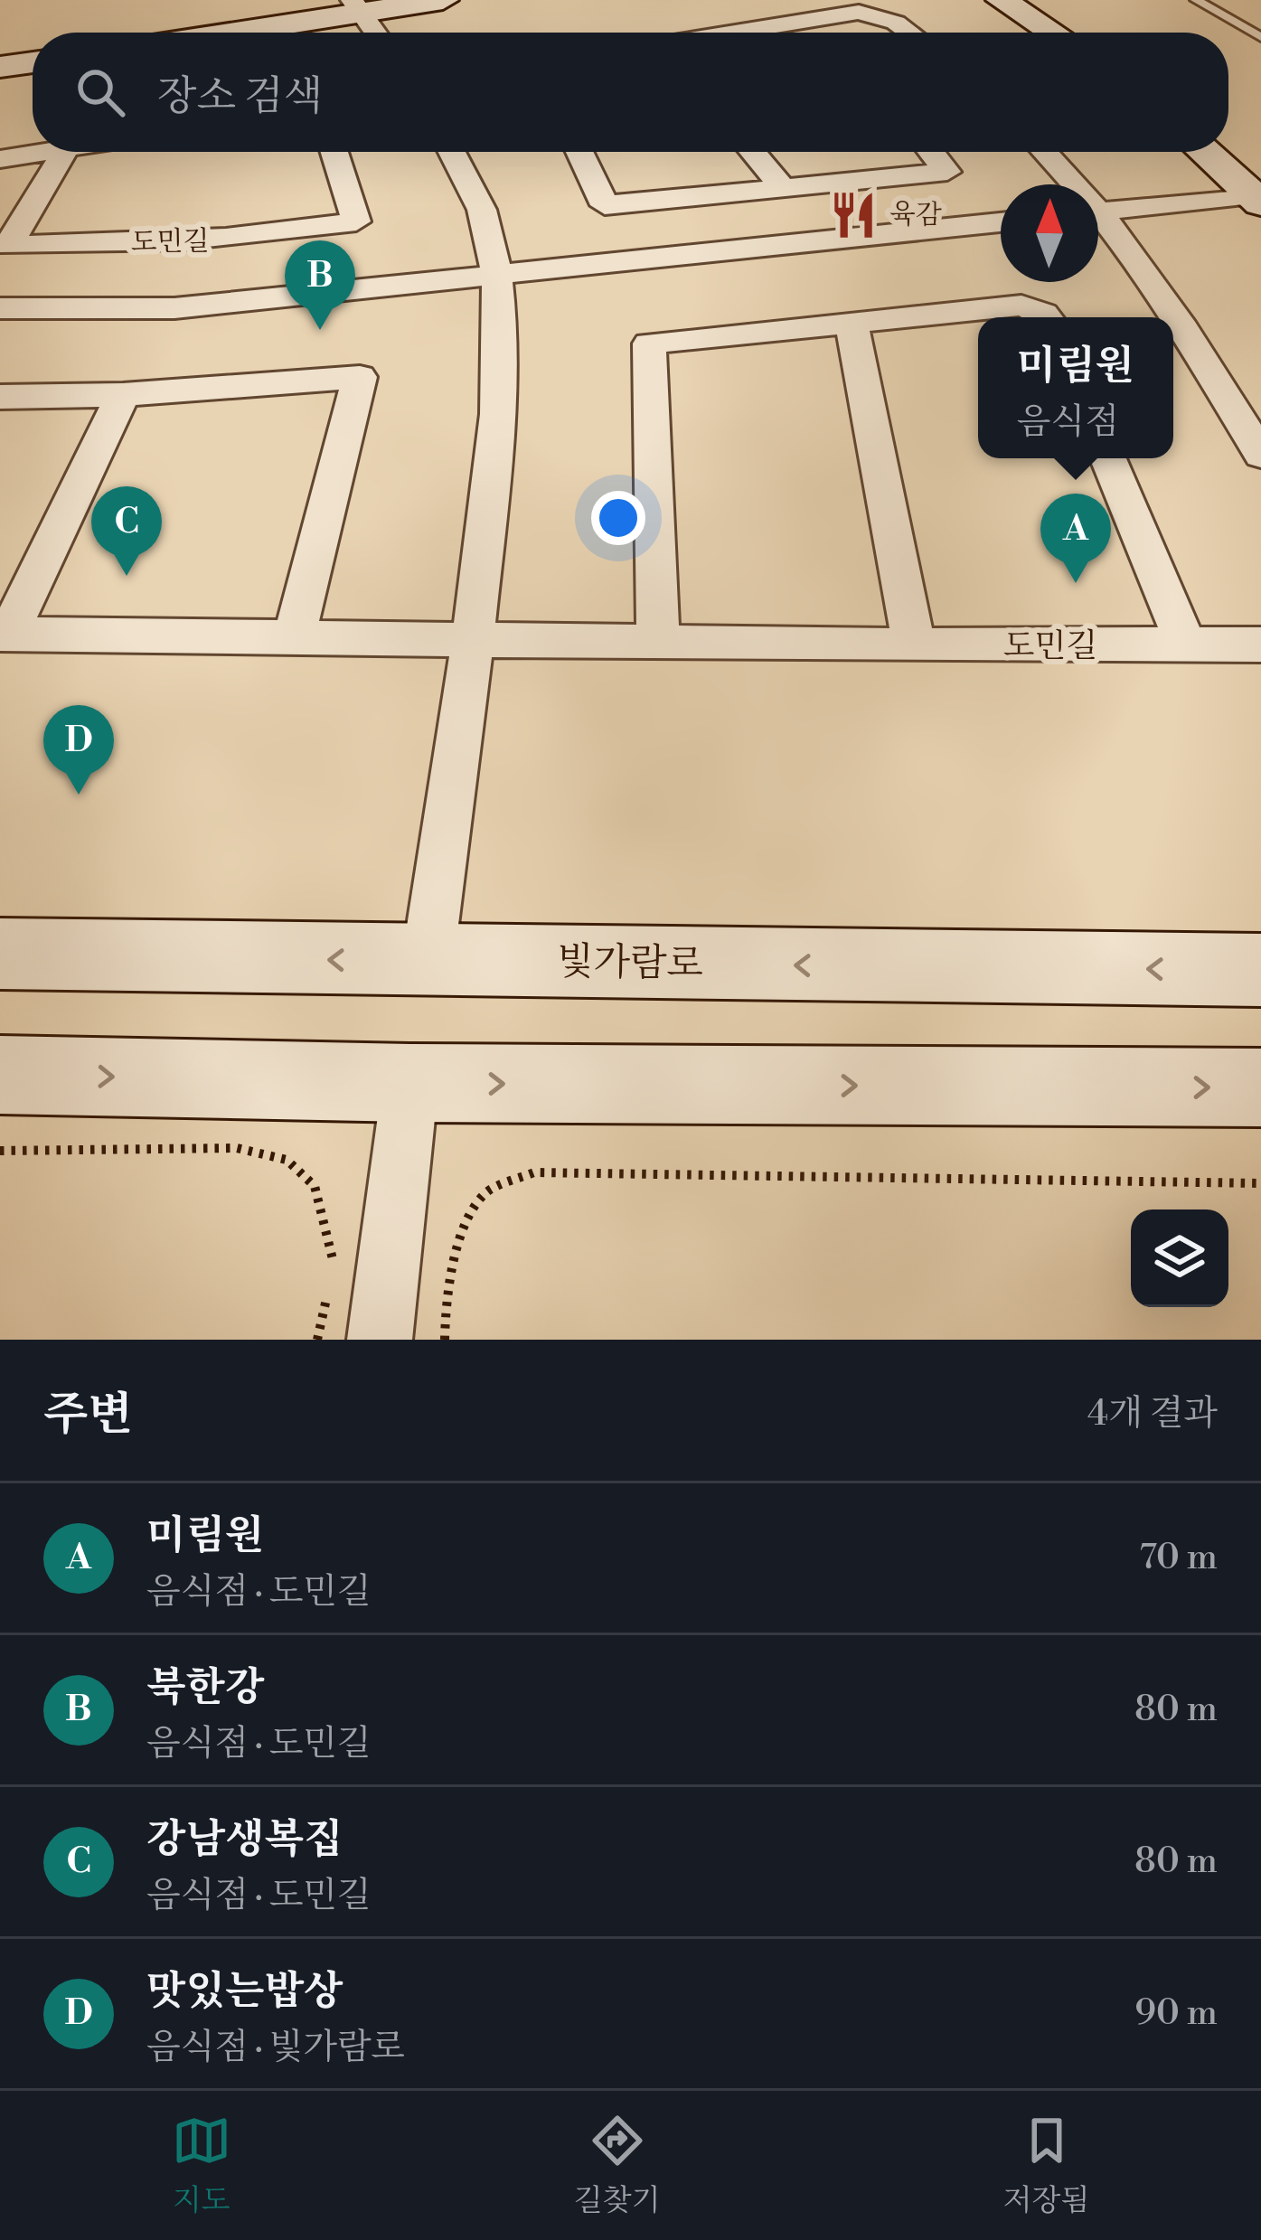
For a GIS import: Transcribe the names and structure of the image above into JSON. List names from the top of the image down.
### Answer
{
  "streets": {
    "main road": ["빛가람로"],
    "street": ["도민길"]
  },
  "places": {
    "restaurant": ["육감"]
  },
  "north": "top",
  "page": {
    "search": "장소 검색",
    "pins": [
      "B",
      "C",
      "A",
      "D"
    ],
    "popup": ["미림원", "음식점"],
    "heading": ["주변", "4개 결과"],
    "list": [
      {
        "mark": "A",
        "name": "미림원",
        "note": "음식점 · 도민길",
        "value": "70 m"
      },
      {
        "mark": "B",
        "name": "북한강",
        "note": "음식점 · 도민길",
        "value": "80 m"
      },
      {
        "mark": "C",
        "name": "강남생복집",
        "note": "음식점 · 도민길",
        "value": "80 m"
      },
      {
        "mark": "D",
        "name": "맛있는밥상",
        "note": "음식점 · 빛가람로",
        "value": "90 m"
      }
    ],
    "nav": ["지도", "길찾기", "저장됨"]
  }
}
